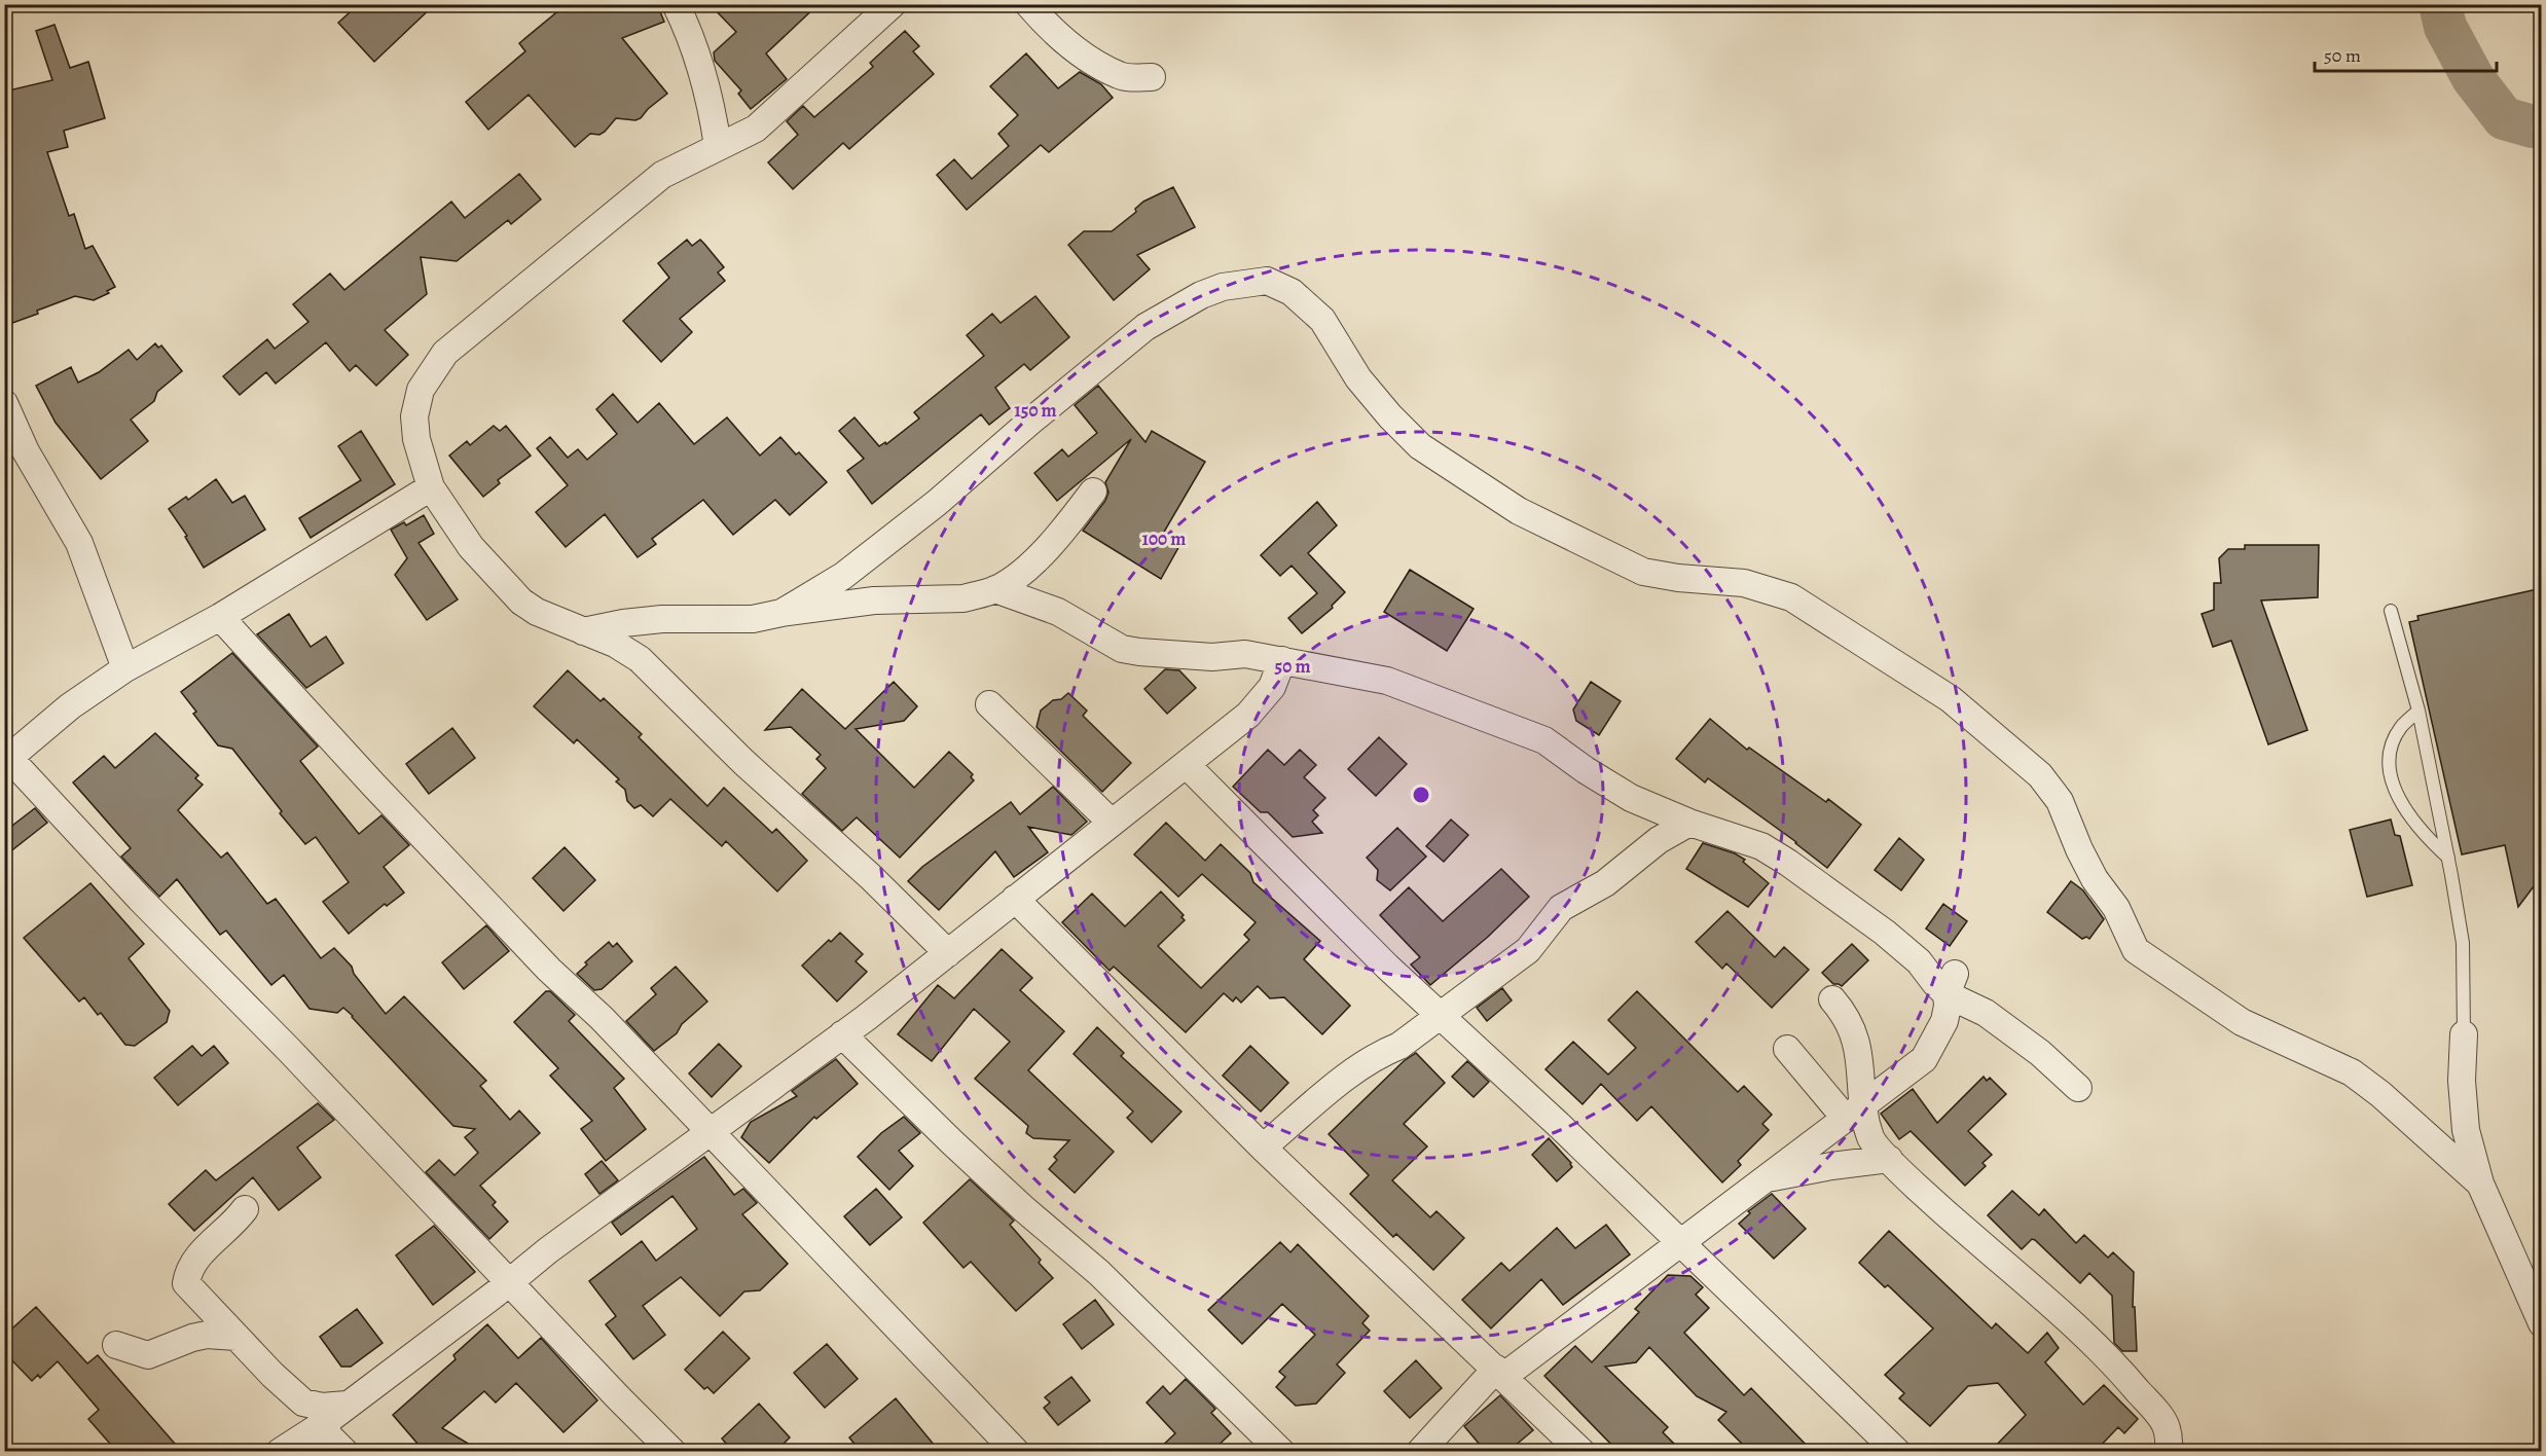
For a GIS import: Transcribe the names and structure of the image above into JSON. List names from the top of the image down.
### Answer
{
  "scale_bar": "50 m",
  "rings": ["150 m", "100 m", "50 m"]
}
